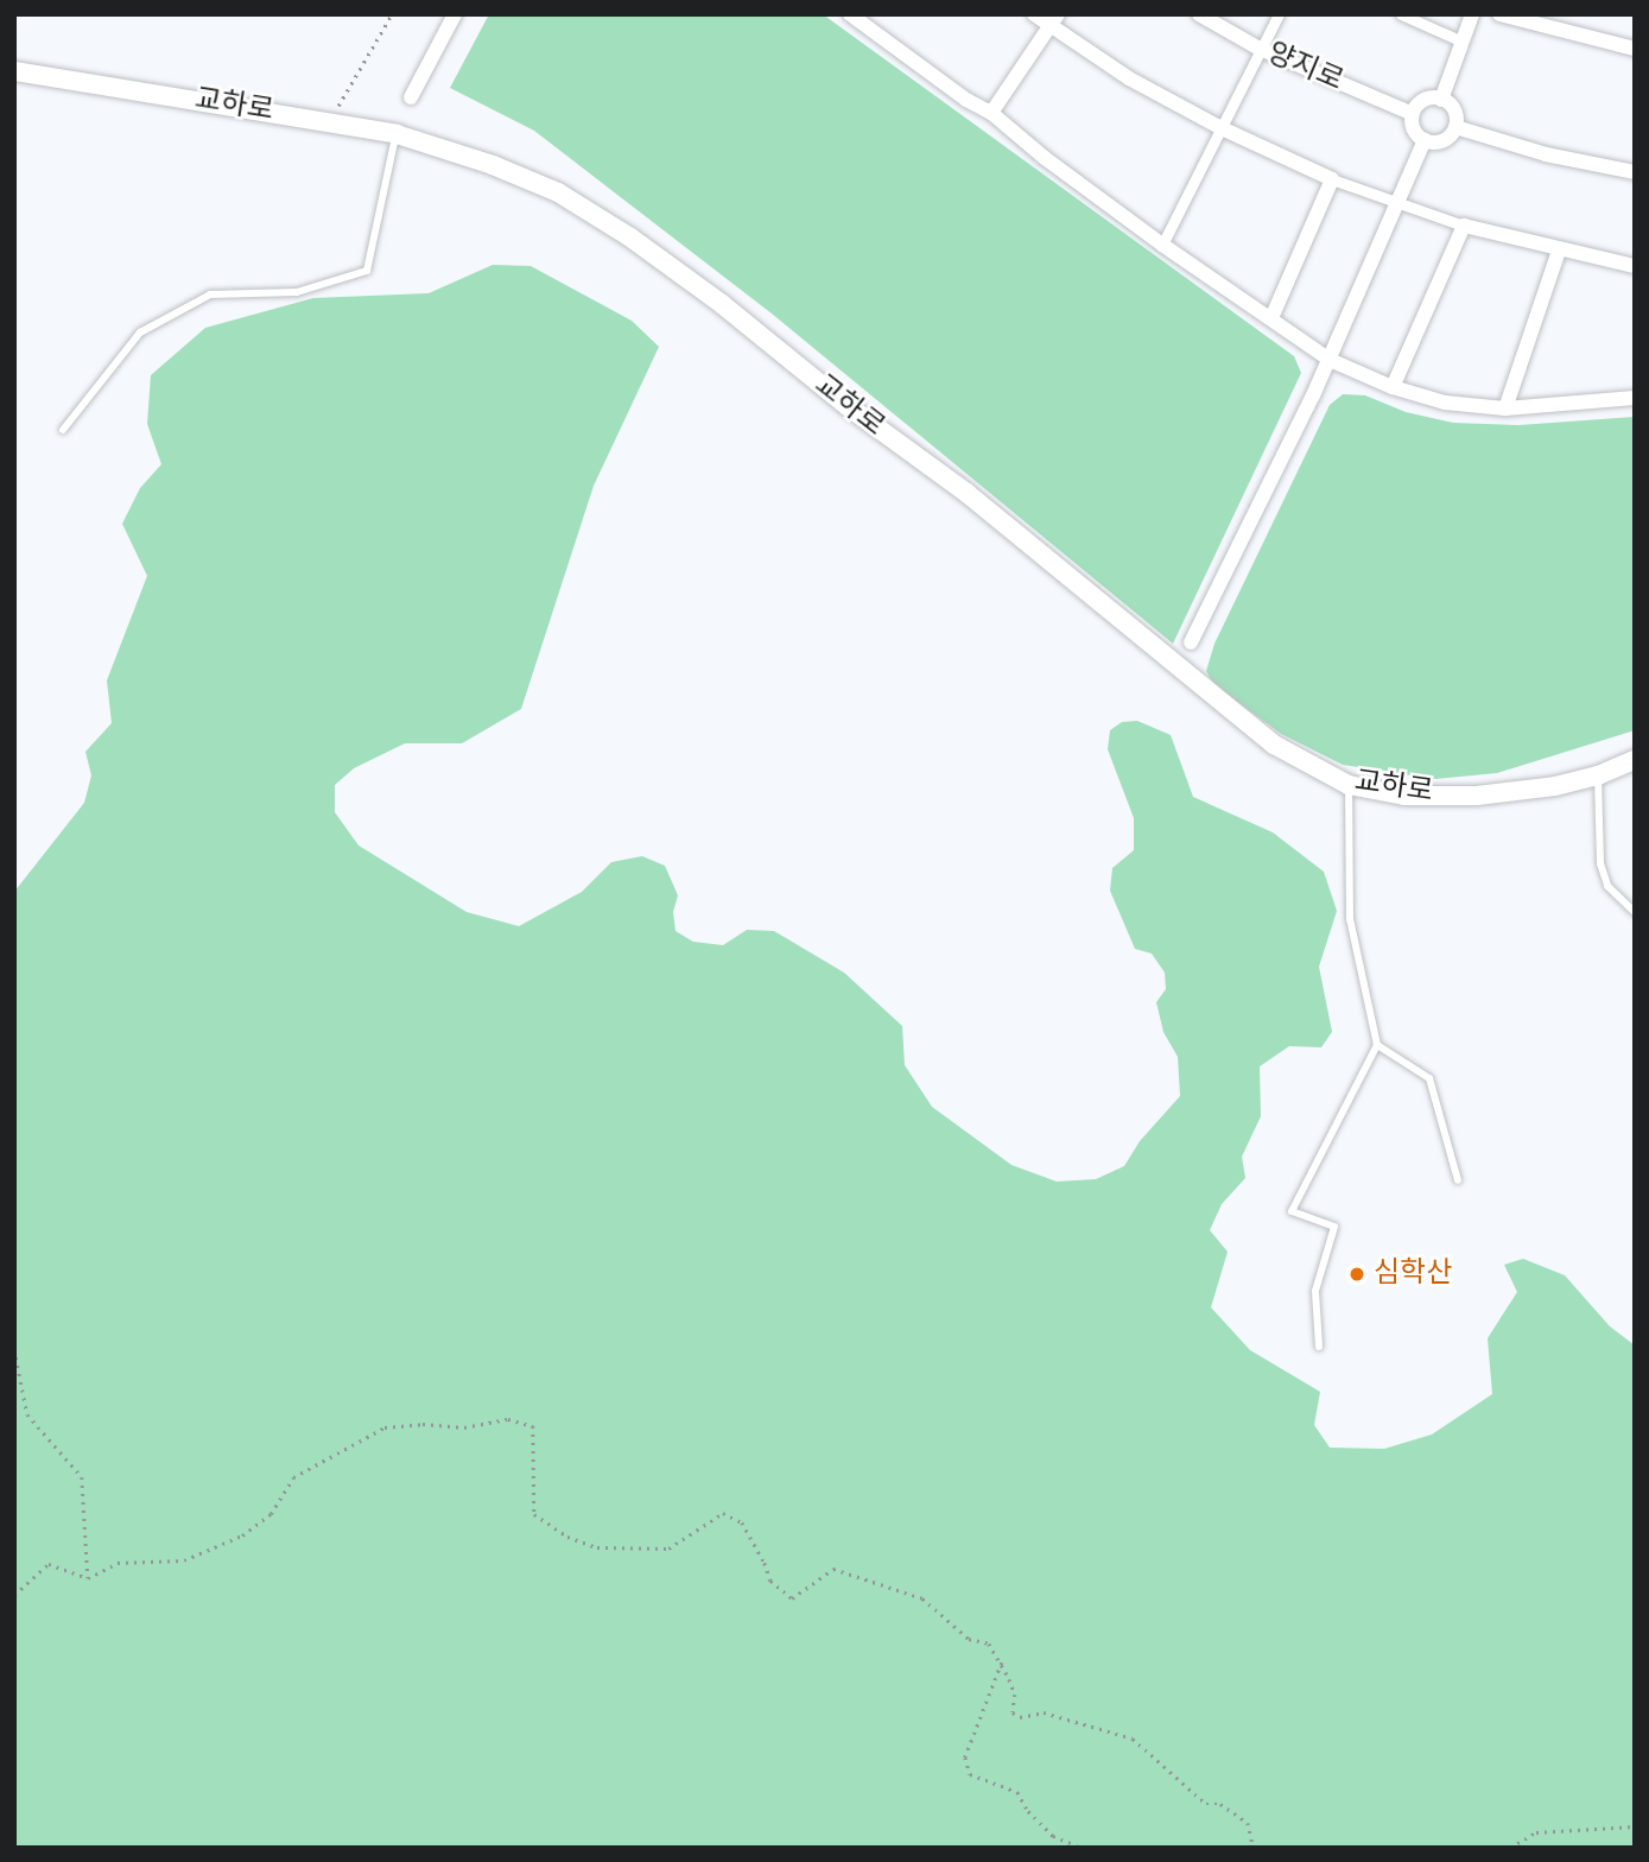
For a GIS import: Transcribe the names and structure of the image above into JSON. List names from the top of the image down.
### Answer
{
  "streets": {
    "street": ["양지로", "교하로"]
  },
  "places": ["심학산"]
}
